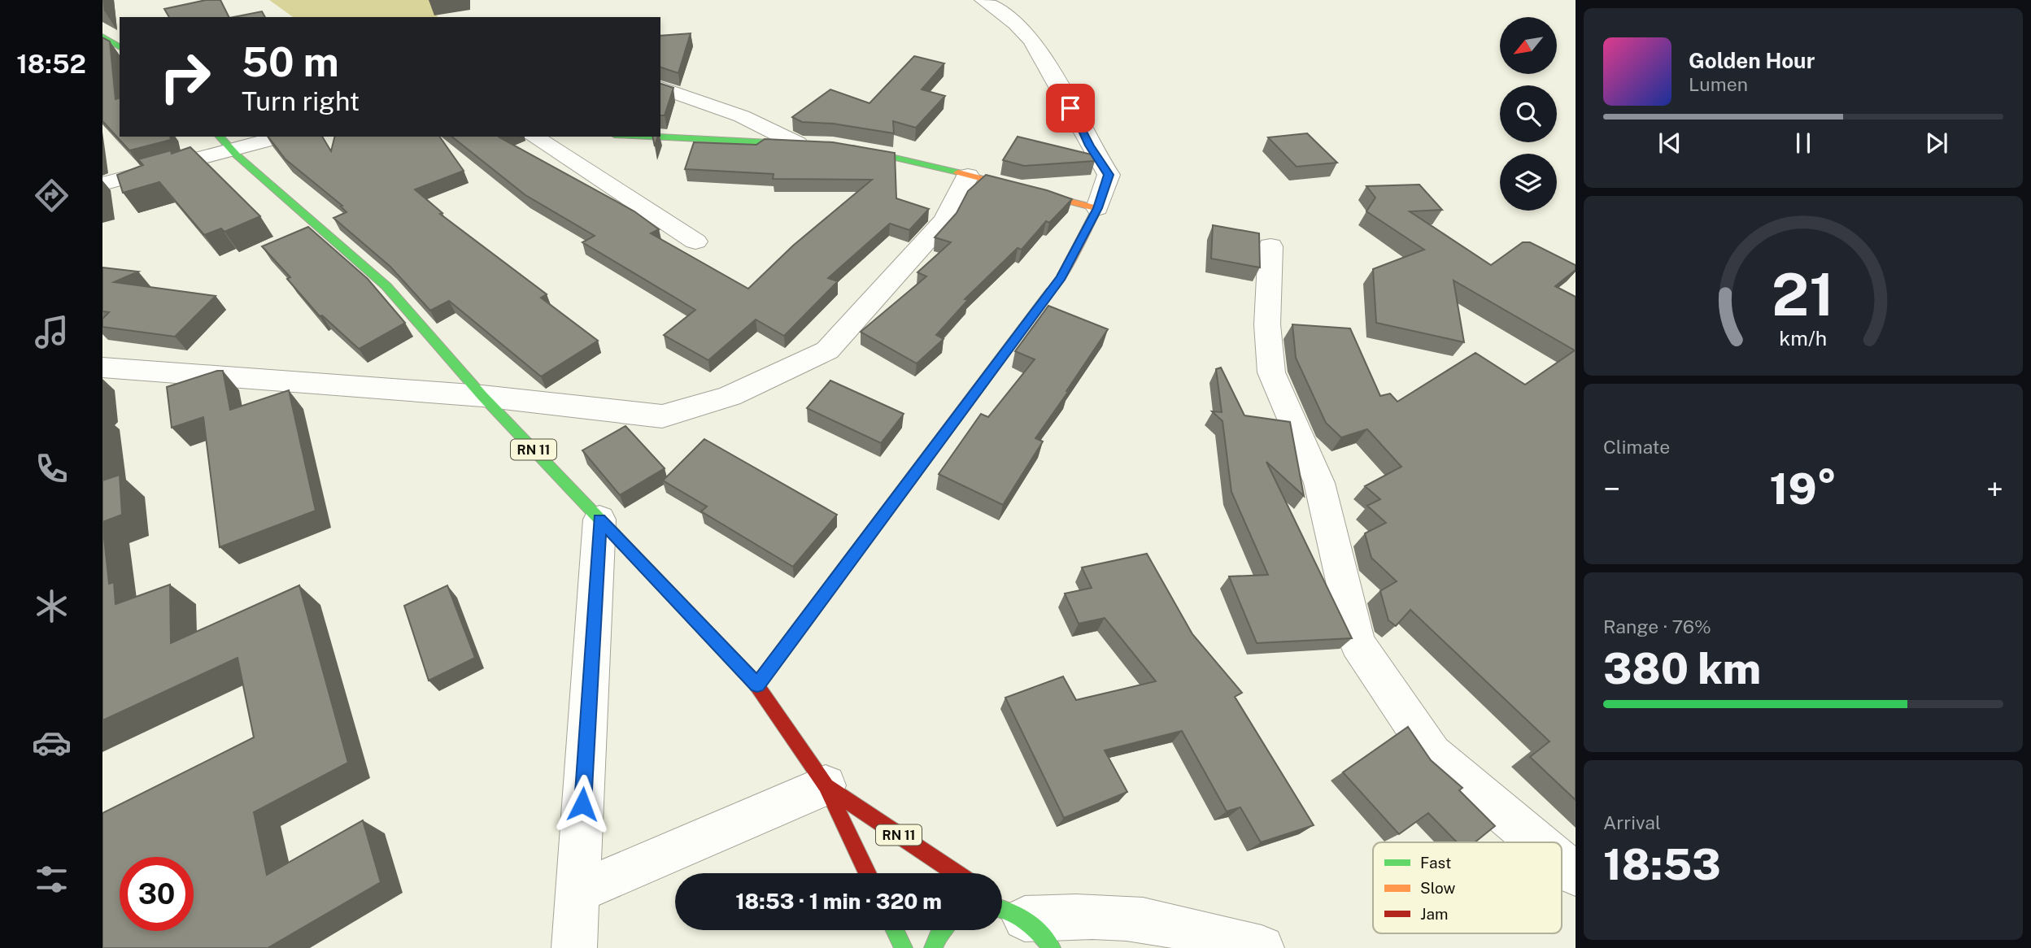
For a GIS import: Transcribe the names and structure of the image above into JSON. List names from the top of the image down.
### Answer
{
  "streets": {
    "main road": ["RN 11"]
  },
  "legend": ["Fast", "Slow", "Jam"],
  "north": "bottom left",
  "page": {
    "tabs": "18:52",
    "turn": ["50 m", "Turn right"],
    "song": ["Golden Hour", "Lumen"],
    "tile": [
      "Climate",
      ["Range · 76%", "380 km"],
      ["Arrival", "18:53"]
    ],
    "heat": ["−", "19°", "+"],
    "limit": "30",
    "trip": "18:53 · 1 min · 320 m",
    "gauge": ["21", "km/h"]
  }
}
